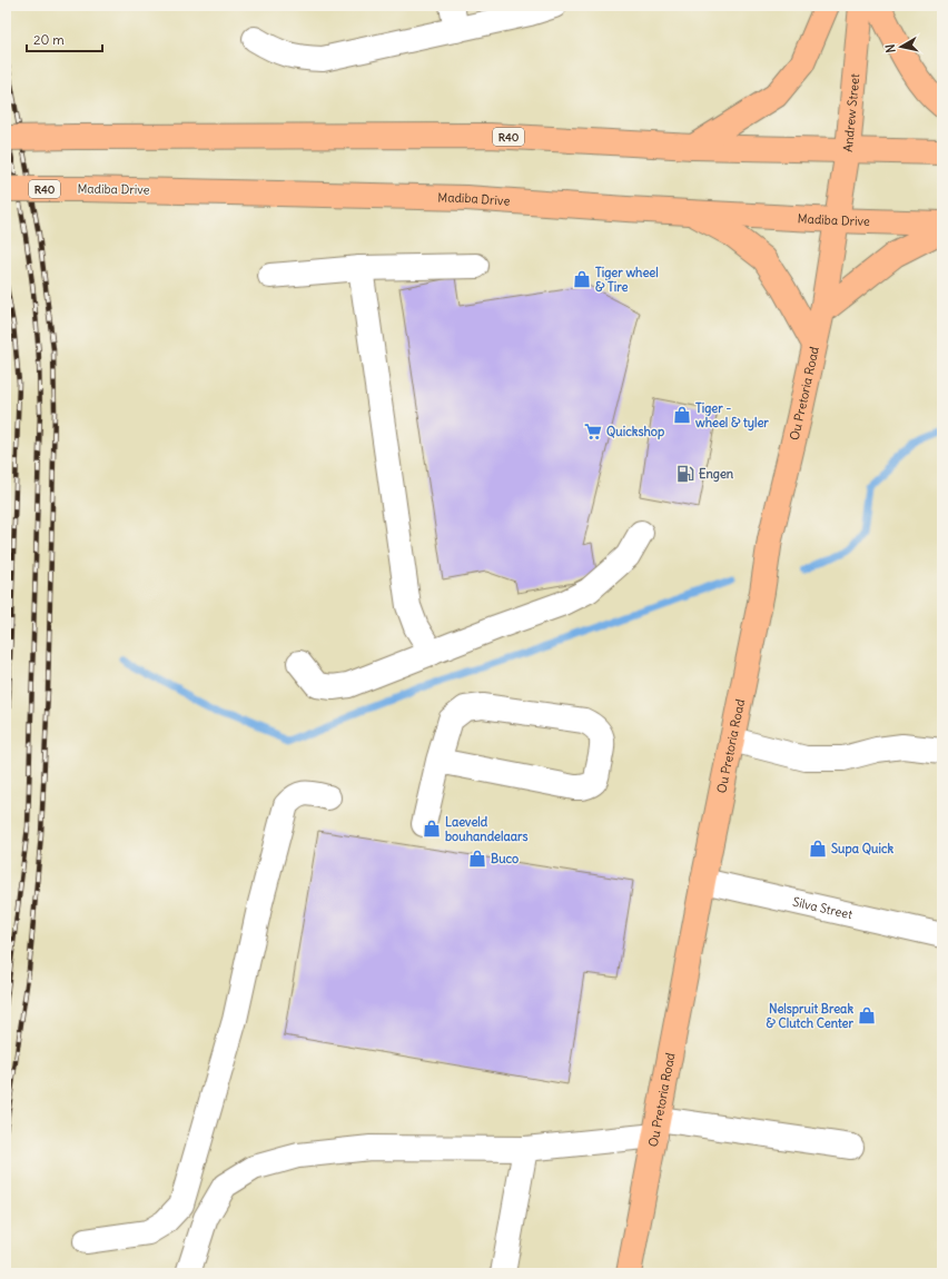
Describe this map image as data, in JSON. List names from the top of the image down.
{
  "streets": {
    "main road": [
      "Andrew Street",
      "R40",
      "Madiba Drive",
      "Ou Pretoria Road"
    ],
    "street": ["Silva Street"]
  },
  "crossings": [
    ["Andrew Street", "R40"],
    ["Andrew Street", "Madiba Drive"],
    ["Andrew Street", "Ou Pretoria Road"],
    ["Madiba Drive", "Ou Pretoria Road"],
    ["Ou Pretoria Road", "Silva Street"]
  ],
  "places": {
    "shop": [
      "Tiger wheel & Tire",
      "Tiger - wheel & tyler",
      "Laeveld bouhandelaars",
      "Supa Quick",
      "Buco",
      "Nelspruit Break & Clutch Center"
    ],
    "supermarket": ["Quickshop"],
    "fuel station": ["Engen"]
  },
  "scale_bar": "20 m",
  "north": "left"
}
